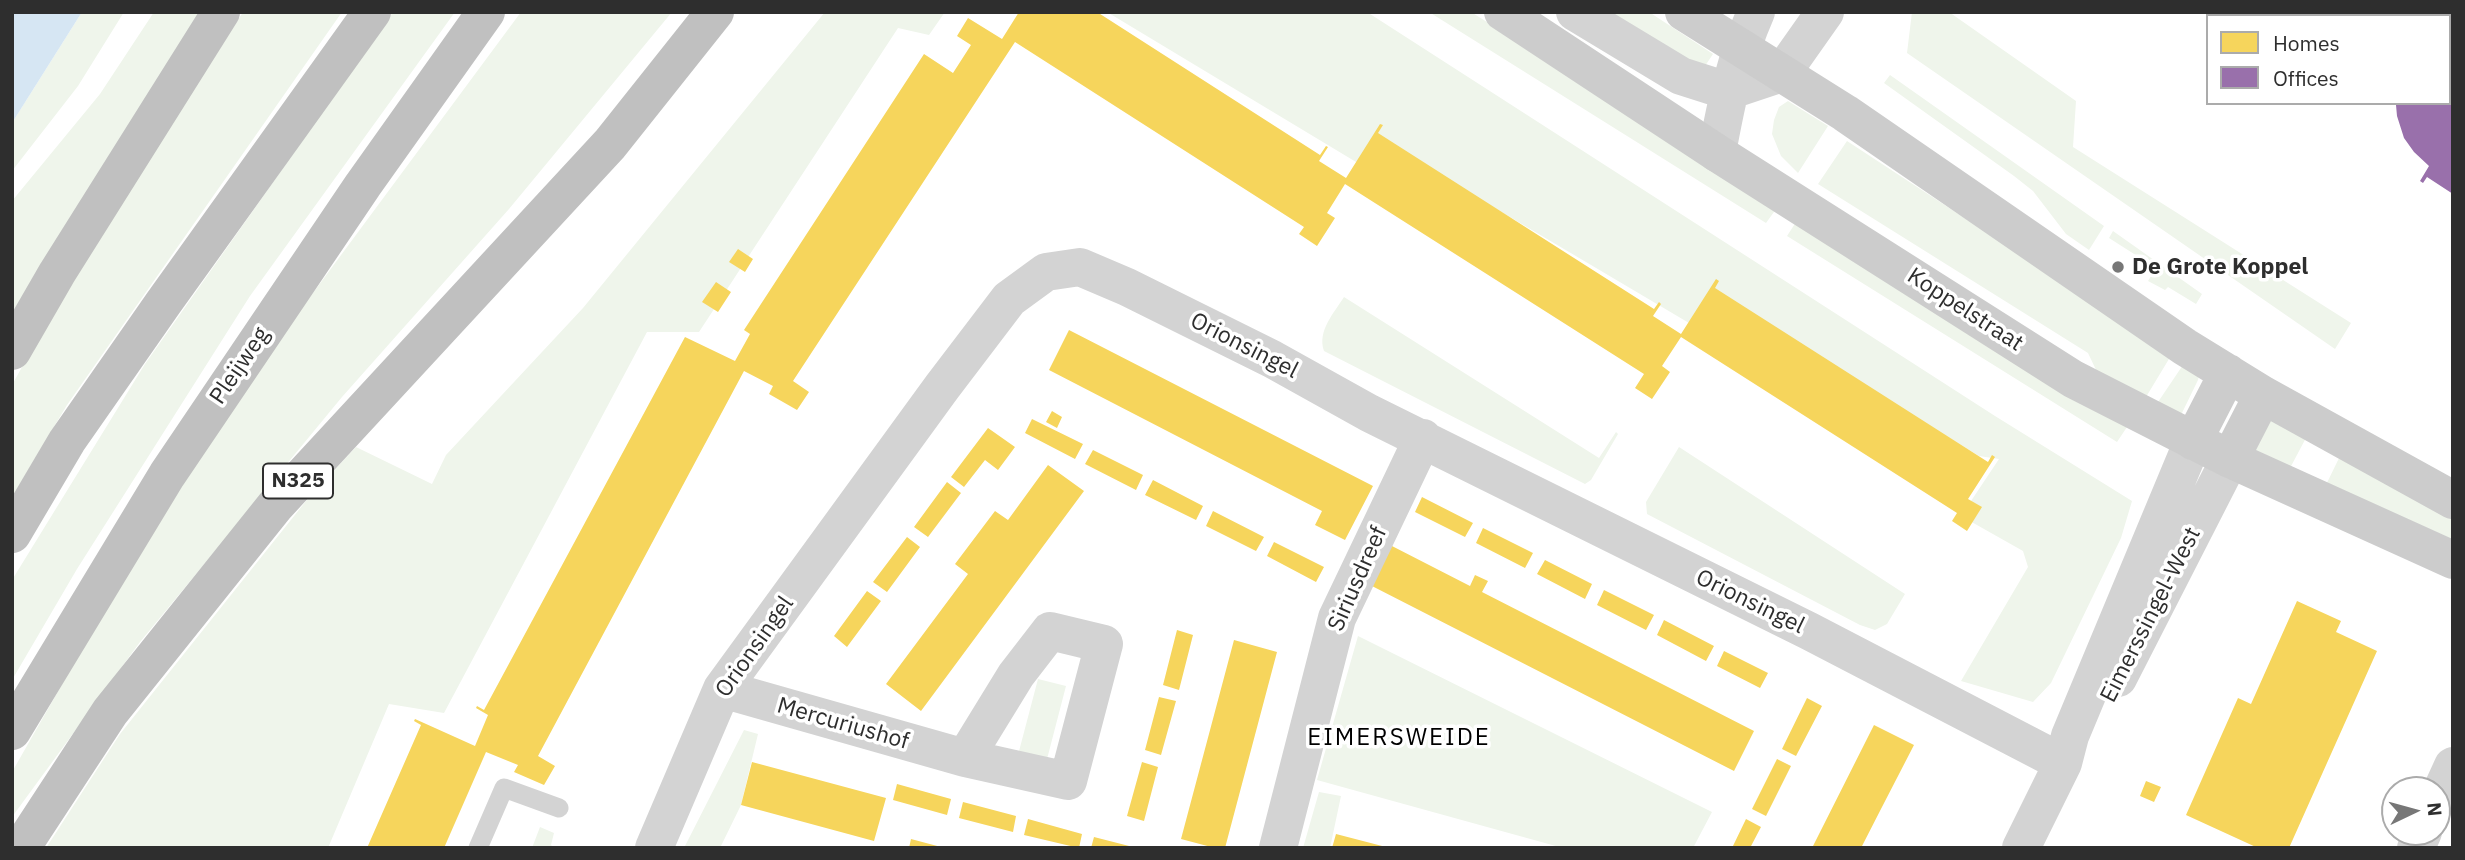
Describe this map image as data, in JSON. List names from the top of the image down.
{
  "streets": {
    "highway": ["Pleijweg", "N325"],
    "street": [
      "Koppelstraat",
      "Orionsingel",
      "Siriusdreef",
      "Eimerssingel-West",
      "Mercuriushof"
    ]
  },
  "crossings": [
    ["Koppelstraat", "Eimerssingel-West"],
    ["Orionsingel", "Siriusdreef"],
    ["Orionsingel", "Eimerssingel-West"],
    ["Orionsingel", "Mercuriushof"]
  ],
  "districts": ["EIMERSWEIDE"],
  "places": ["De Grote Koppel"],
  "legend": ["Homes", "Offices"],
  "north": "right"
}
